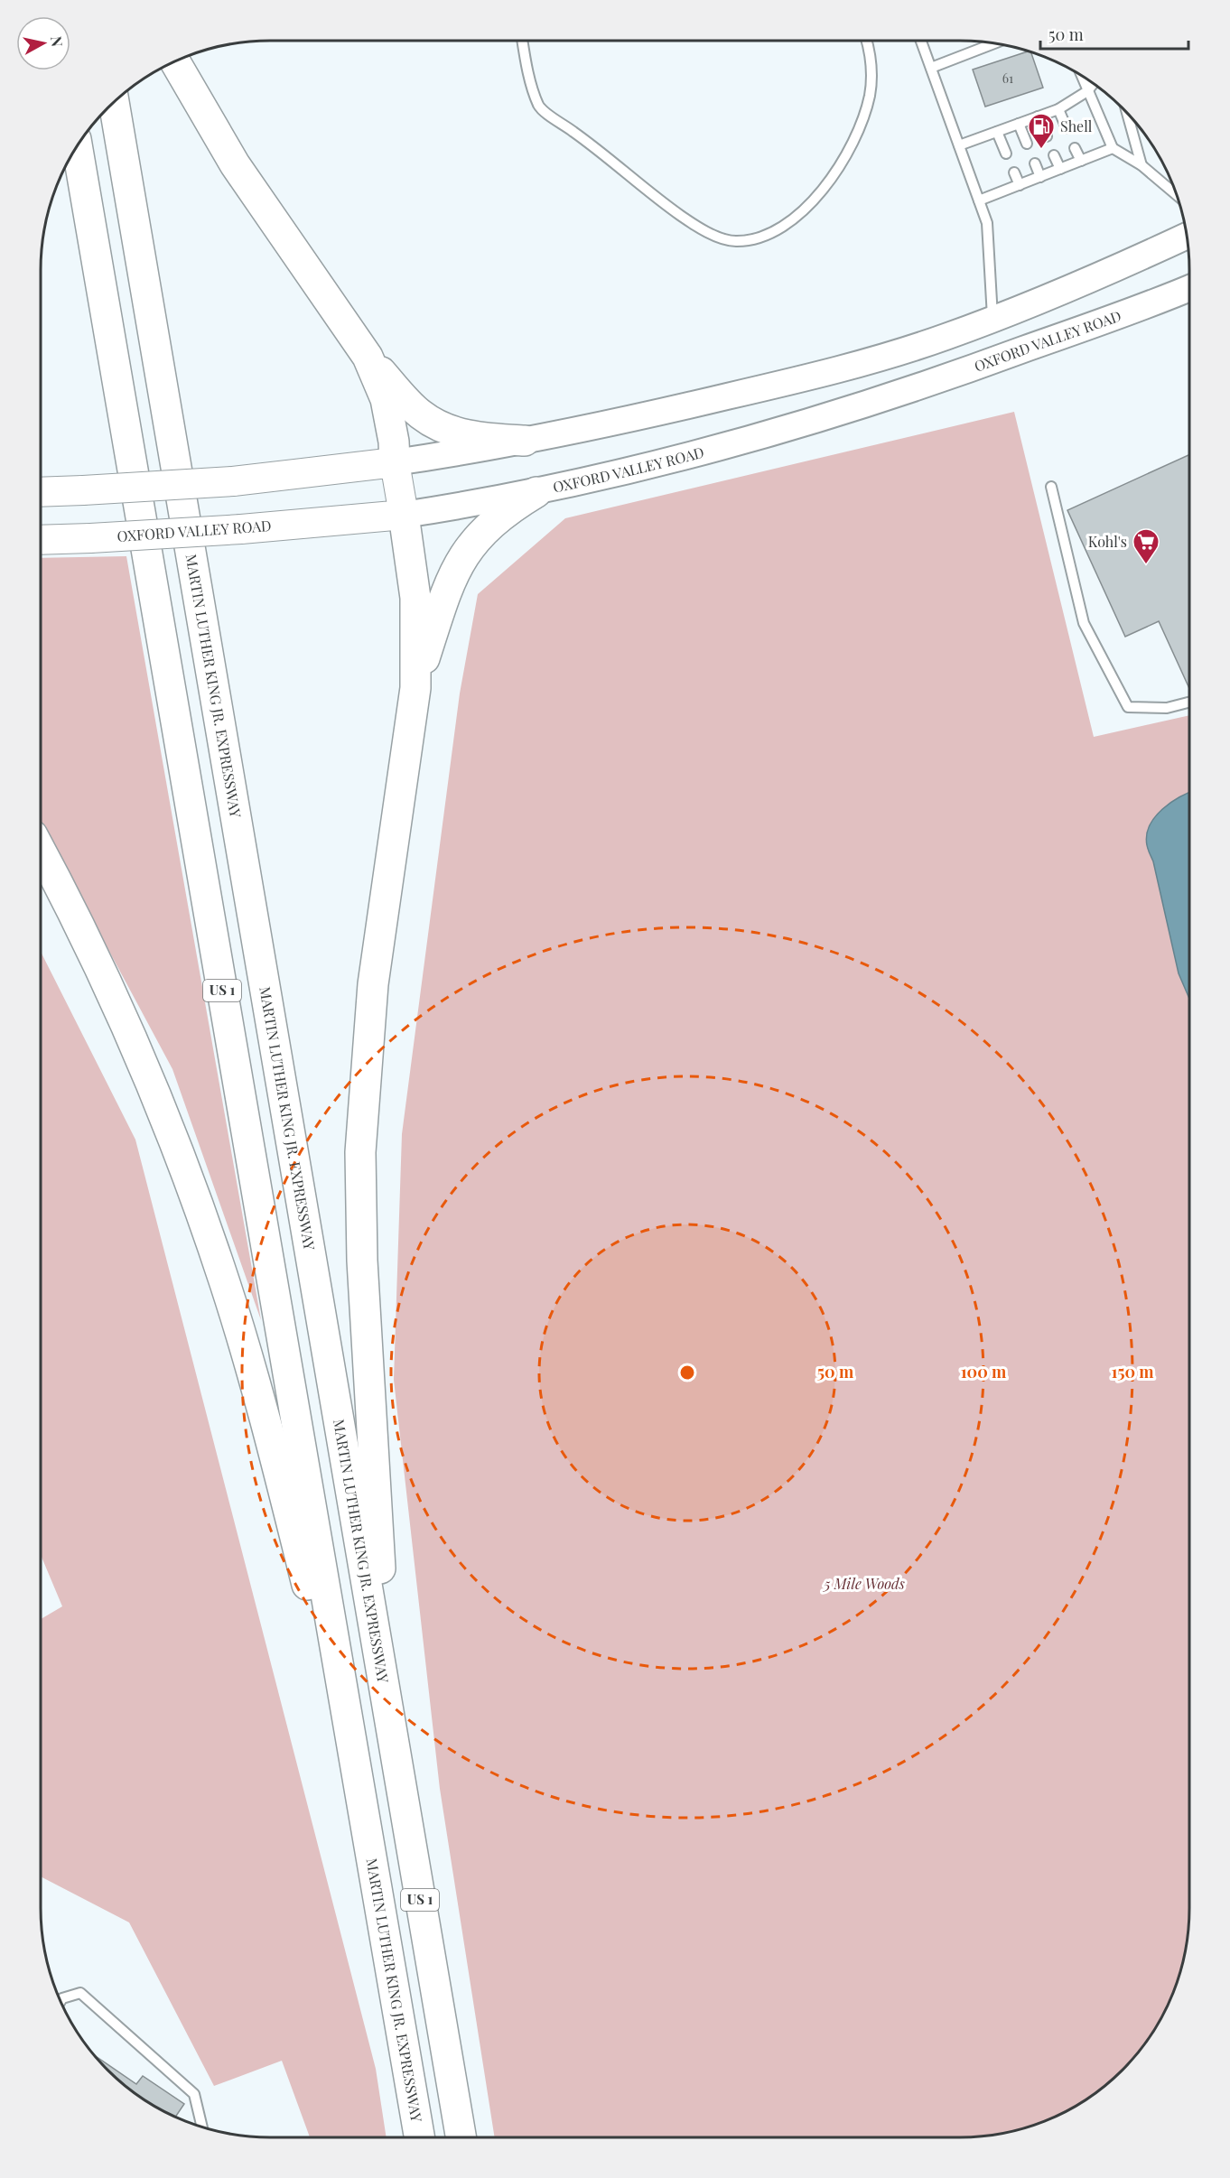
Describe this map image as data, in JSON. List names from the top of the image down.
{
  "streets": {
    "highway": ["MARTIN LUTHER KING JR. EXPRESSWAY", "US 1"],
    "main road": ["OXFORD VALLEY ROAD"]
  },
  "parks": ["5 Mile Woods"],
  "places": {
    "fuel station": ["Shell"],
    "supermarket": ["Kohl's"]
  },
  "house_numbers": ["61"],
  "scale_bar": "50 m",
  "north": "right",
  "rings": ["50 m", "100 m", "150 m"]
}
